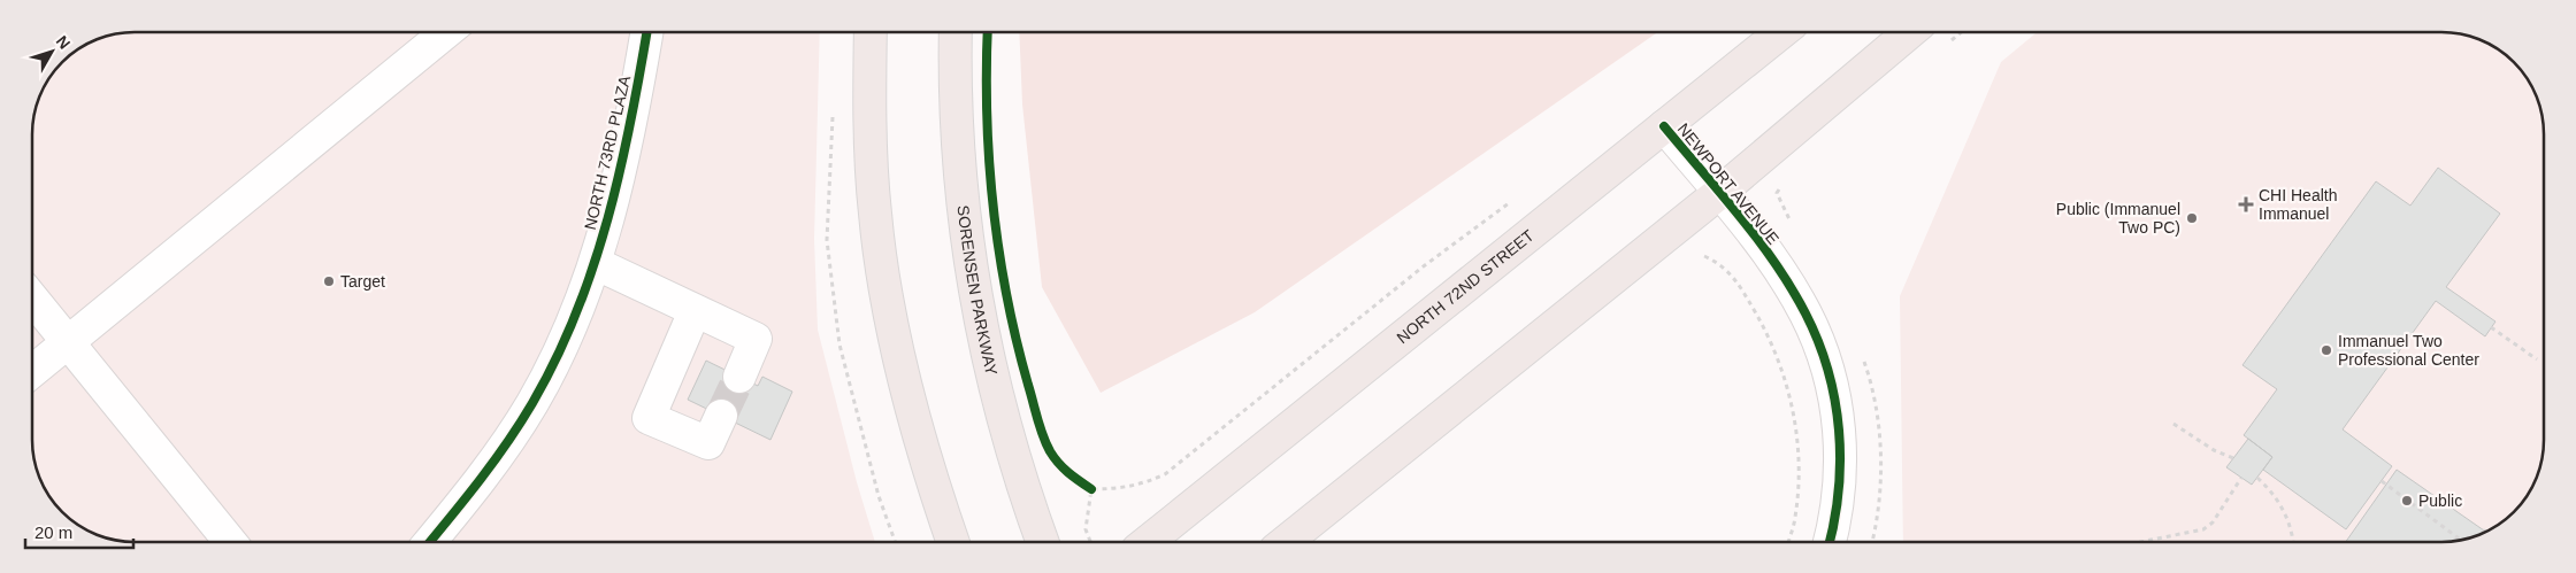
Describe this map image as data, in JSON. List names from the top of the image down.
{
  "streets": {
    "main road": ["NORTH 72ND STREET", "SORENSEN PARKWAY"],
    "street": ["NORTH 73RD PLAZA", "NEWPORT AVENUE"]
  },
  "crossings": [
    ["NEWPORT AVENUE", "NORTH 72ND STREET"]
  ],
  "places": {
    "health": ["CHI Health Immanuel"],
    "other": [
      "Public (Immanuel Two PC)",
      "Target",
      "Immanuel Two Professional Center",
      "Public"
    ]
  },
  "scale_bar": "20 m",
  "north": "top right"
}
